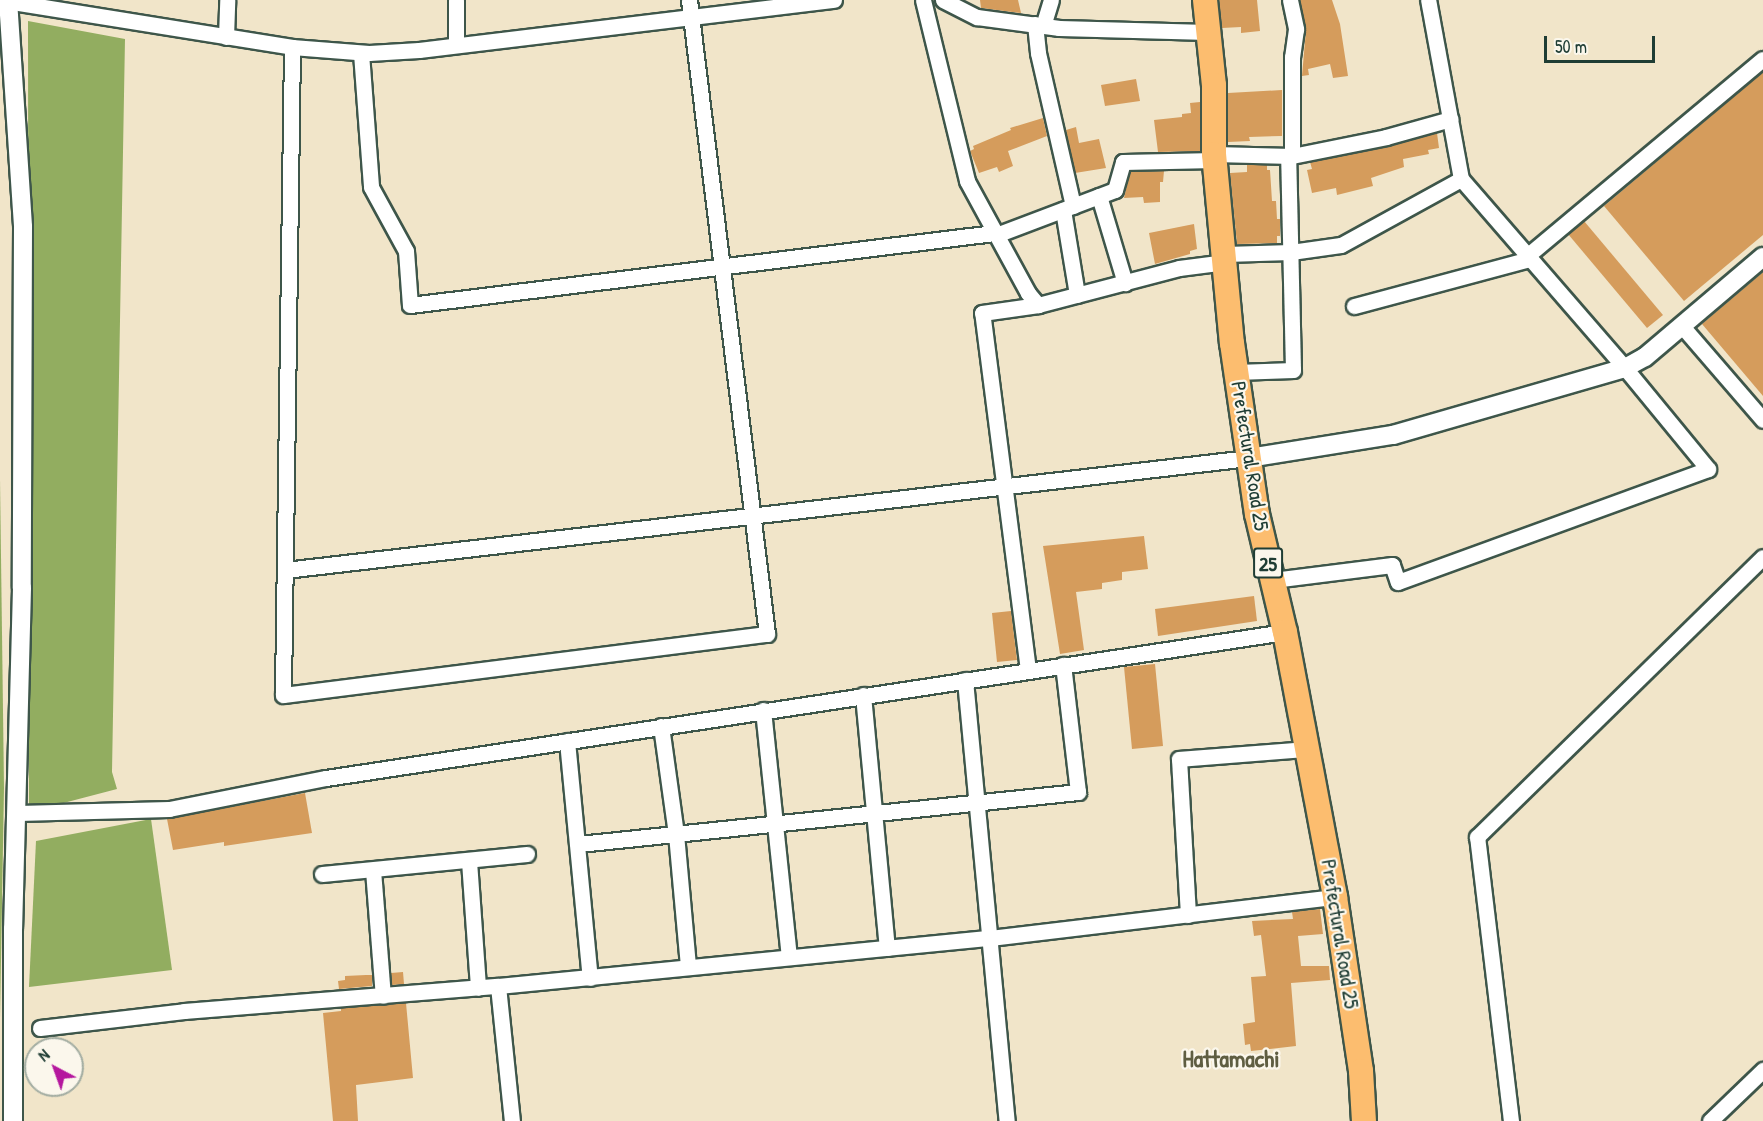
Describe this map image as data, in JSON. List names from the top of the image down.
{
  "streets": {
    "main road": ["Prefectural Road 25", "25"]
  },
  "districts": ["Hattamachi"],
  "scale_bar": "50 m",
  "north": "top left"
}
